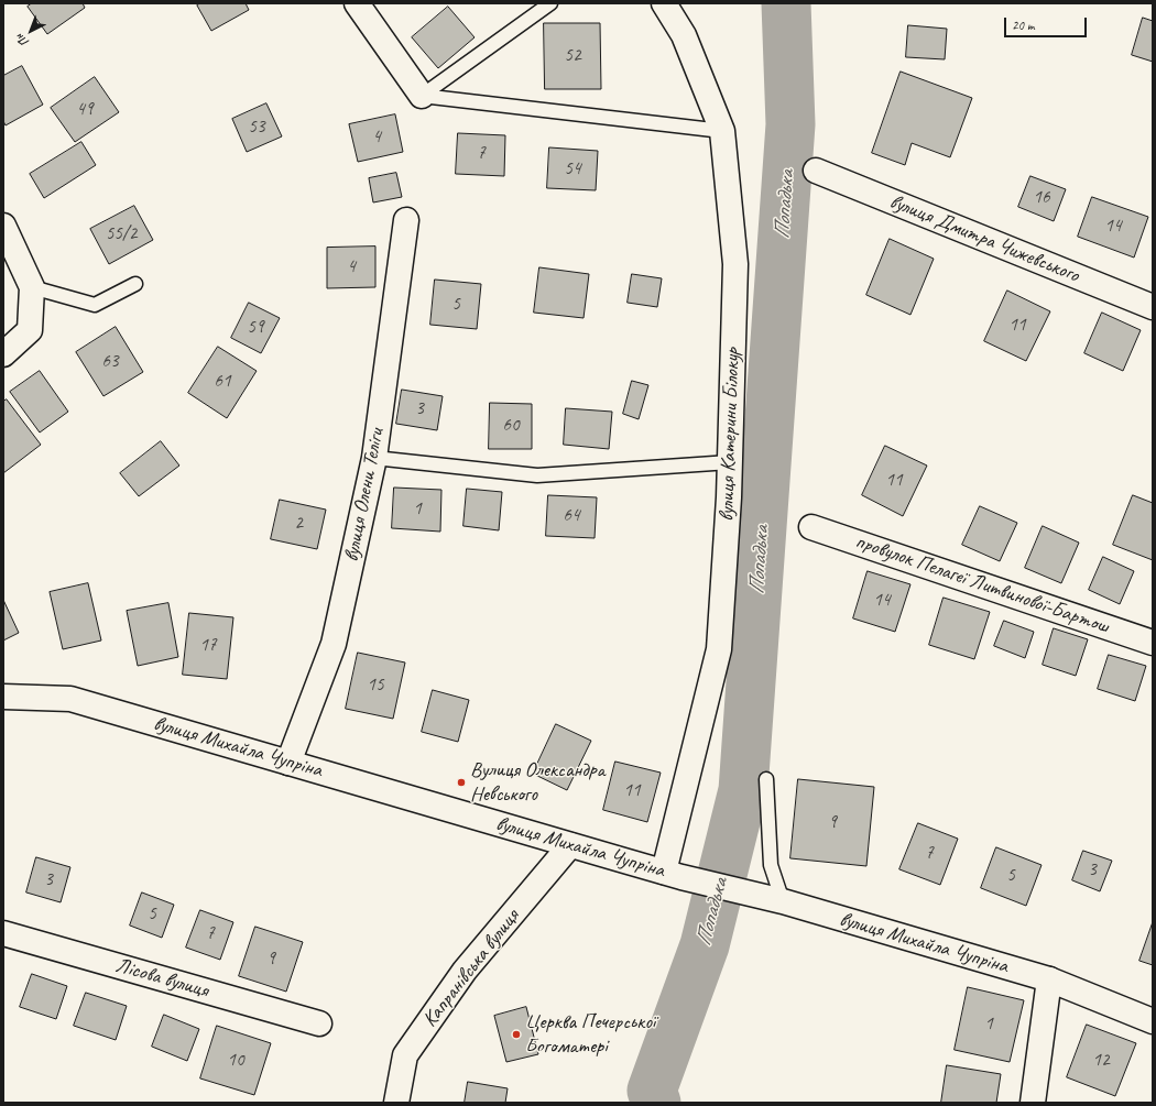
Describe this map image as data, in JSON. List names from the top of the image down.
{
  "streets": {
    "street": [
      "вулиця Дмитра Чижевського",
      "вулиця Катерини Білокур",
      "вулиця Олени Теліги",
      "провулок Пелагеї Литвинової-Бартош",
      "вулиця Михайла Чупріна",
      "Капранівська вулиця",
      "Лісова вулиця"
    ]
  },
  "crossings": [
    ["вулиця Катерини Білокур", "вулиця Михайла Чупріна"],
    ["вулиця Олени Теліги", "вулиця Михайла Чупріна"],
    ["вулиця Михайла Чупріна", "Капранівська вулиця"]
  ],
  "water": ["Попадька"],
  "places": ["Вулиця Олександра Невського", "Церква Печерської Богоматері"],
  "house_numbers": [
    "52",
    "49",
    "53",
    "4",
    "7",
    "54",
    "16",
    "14",
    "55/2",
    "4",
    "5",
    "11",
    "59",
    "63",
    "61",
    "3",
    "60",
    "11",
    "1",
    "64",
    "2",
    "14",
    "17",
    "15",
    "11",
    "9",
    "7",
    "3",
    "5",
    "3",
    "5",
    "7",
    "9",
    "1",
    "10",
    "12"
  ],
  "scale_bar": "20 m",
  "north": "bottom left"
}
